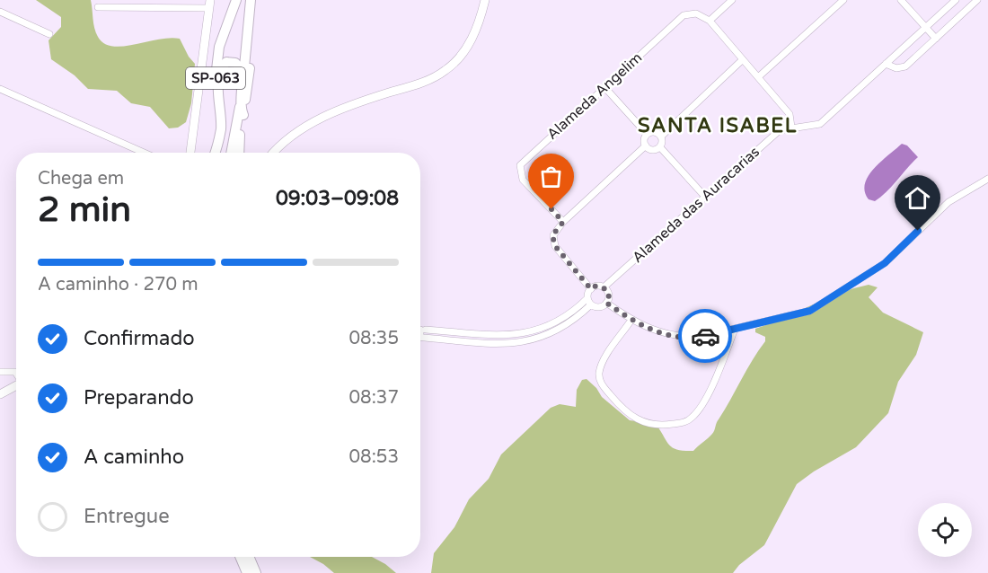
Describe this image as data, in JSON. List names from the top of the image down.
{
  "streets": {
    "main road": ["SP-063"],
    "street": ["Alameda Angelim", "Alameda das Auracarias"]
  },
  "districts": ["SANTA ISABEL"],
  "page": {
    "heading": ["2 min", "Chega em", "09:03–09:08"],
    "bar": "A caminho · 270 m",
    "list": [
      ["Confirmado", "08:35"],
      ["Preparando", "08:37"],
      ["A caminho", "08:53"],
      "Entregue"
    ]
  }
}
